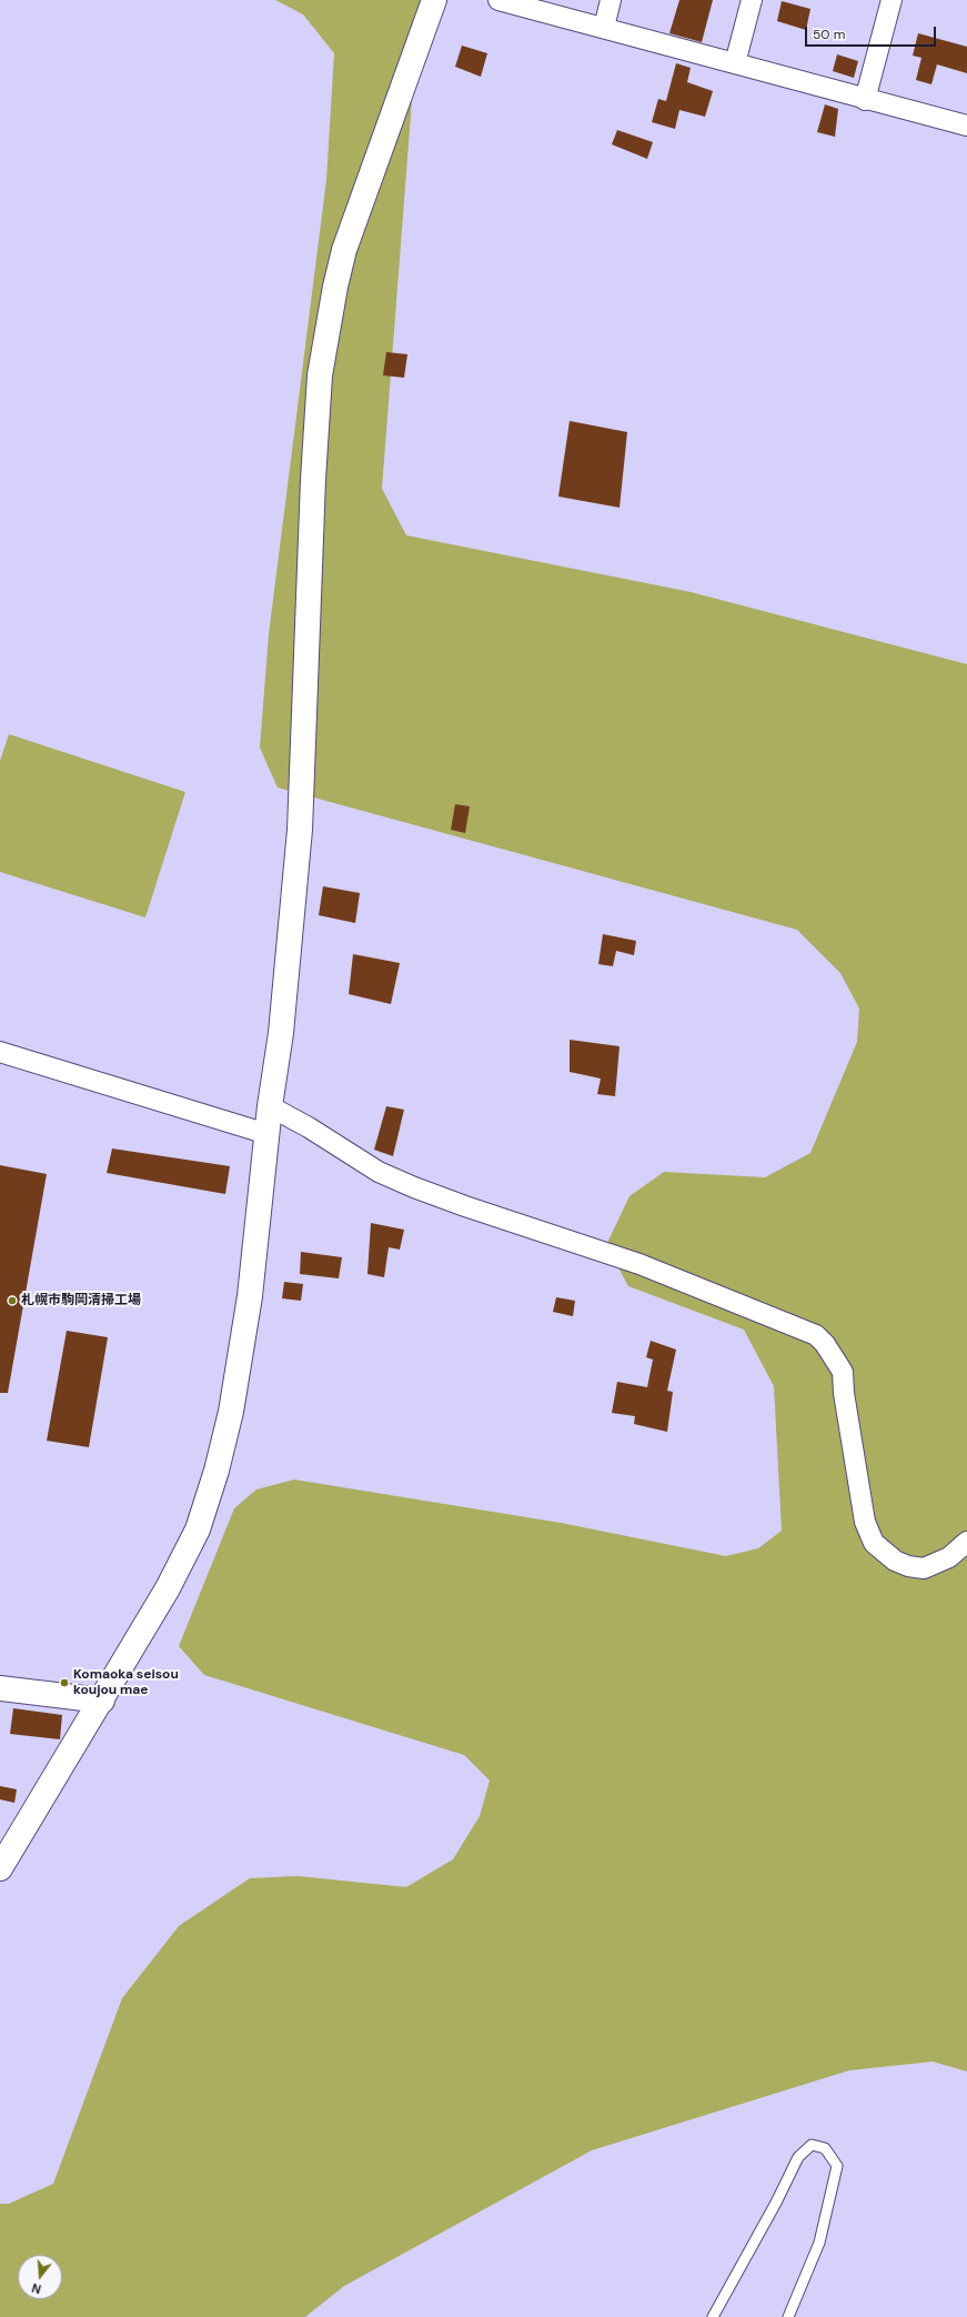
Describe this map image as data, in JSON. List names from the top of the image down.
{
  "places": ["札幌市駒岡清掃工場", "Komaoka seisou koujou mae"],
  "scale_bar": "50 m",
  "north": "bottom"
}
